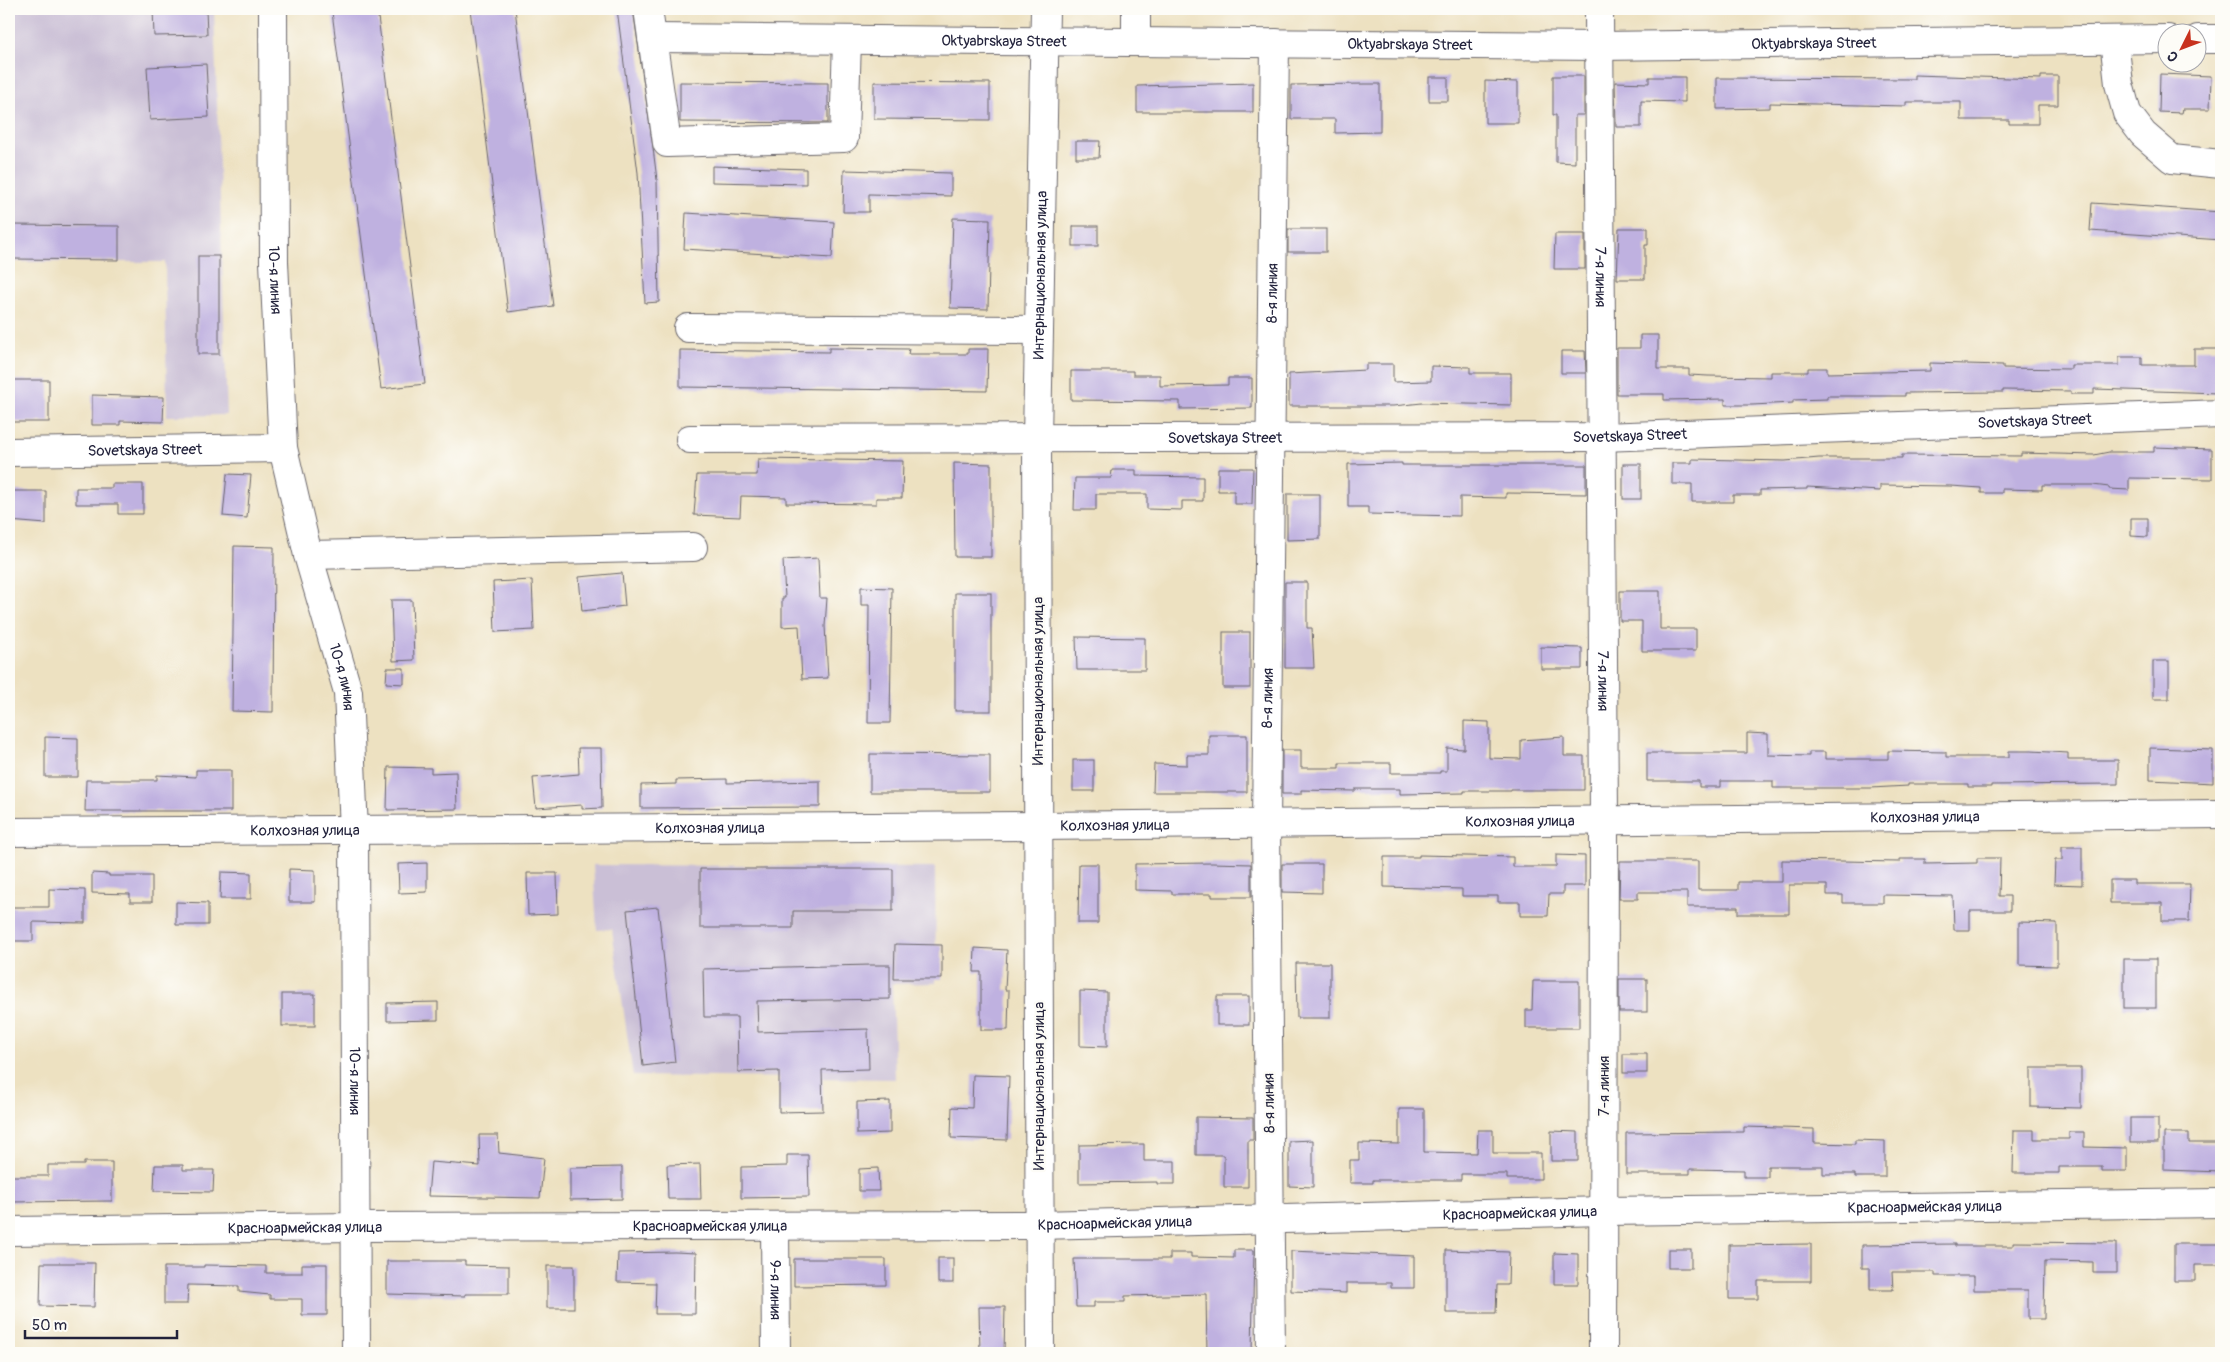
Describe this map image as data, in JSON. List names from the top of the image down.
{
  "streets": {
    "street": [
      "Oktyabrskaya Street",
      "Интернациональная улица",
      "7-я линия",
      "10-я линия",
      "8-я линия",
      "Sovetskaya Street",
      "Колхозная улица",
      "Красноармейская улица",
      "9-я линия"
    ]
  },
  "crossings": [
    ["Oktyabrskaya Street", "Интернациональная улица"],
    ["Oktyabrskaya Street", "7-я линия"],
    ["Oktyabrskaya Street", "8-я линия"],
    ["Интернациональная улица", "Sovetskaya Street"],
    ["Интернациональная улица", "Колхозная улица"],
    ["Интернациональная улица", "Красноармейская улица"],
    ["7-я линия", "Sovetskaya Street"],
    ["7-я линия", "Колхозная улица"],
    ["7-я линия", "Красноармейская улица"],
    ["10-я линия", "Sovetskaya Street"],
    ["10-я линия", "Колхозная улица"],
    ["10-я линия", "Красноармейская улица"],
    ["8-я линия", "Sovetskaya Street"],
    ["8-я линия", "Колхозная улица"],
    ["8-я линия", "Красноармейская улица"],
    ["Красноармейская улица", "9-я линия"]
  ],
  "scale_bar": "50 m",
  "north": "bottom left"
}
